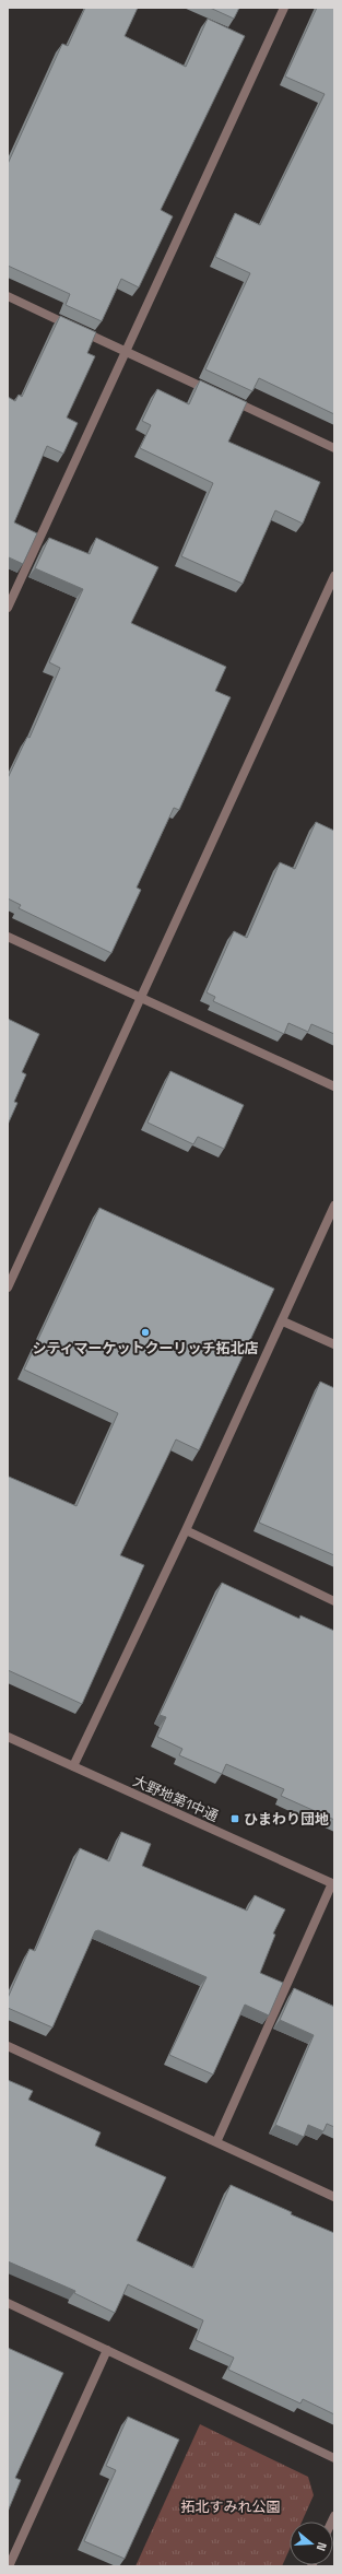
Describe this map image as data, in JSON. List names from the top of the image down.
{
  "streets": {
    "street": ["大野地第1中通"]
  },
  "parks": ["拓北すみれ公園"],
  "places": {
    "other": ["シティマーケットクーリッチ拓北店"],
    "transit": ["ひまわり団地"]
  },
  "north": "right"
}
